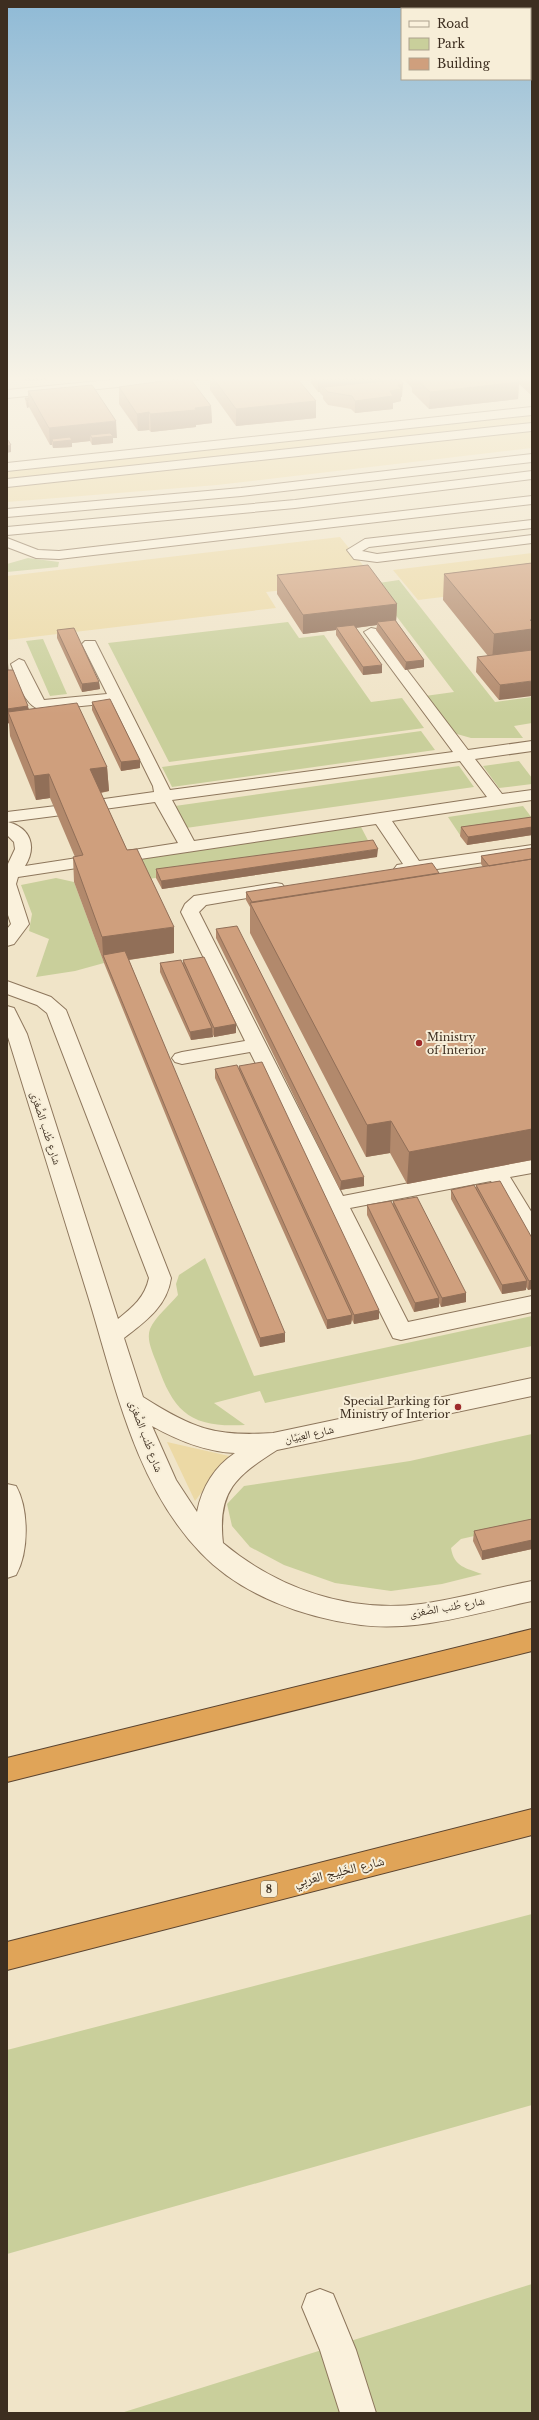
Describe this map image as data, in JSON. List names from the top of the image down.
{
  "streets": {
    "highway": ["شارع الخَلِيج العَربِي", "8"],
    "street": ["شارع طُنب الصُّغرَى", "شارع العِبَيَّان"]
  },
  "crossings": [
    ["شارع طُنب الصُّغرَى", "شارع العِبَيَّان"]
  ],
  "places": ["Ministry of Interior", "Special Parking for Ministry of Interior"],
  "legend": ["Road", "Park", "Building"]
}
